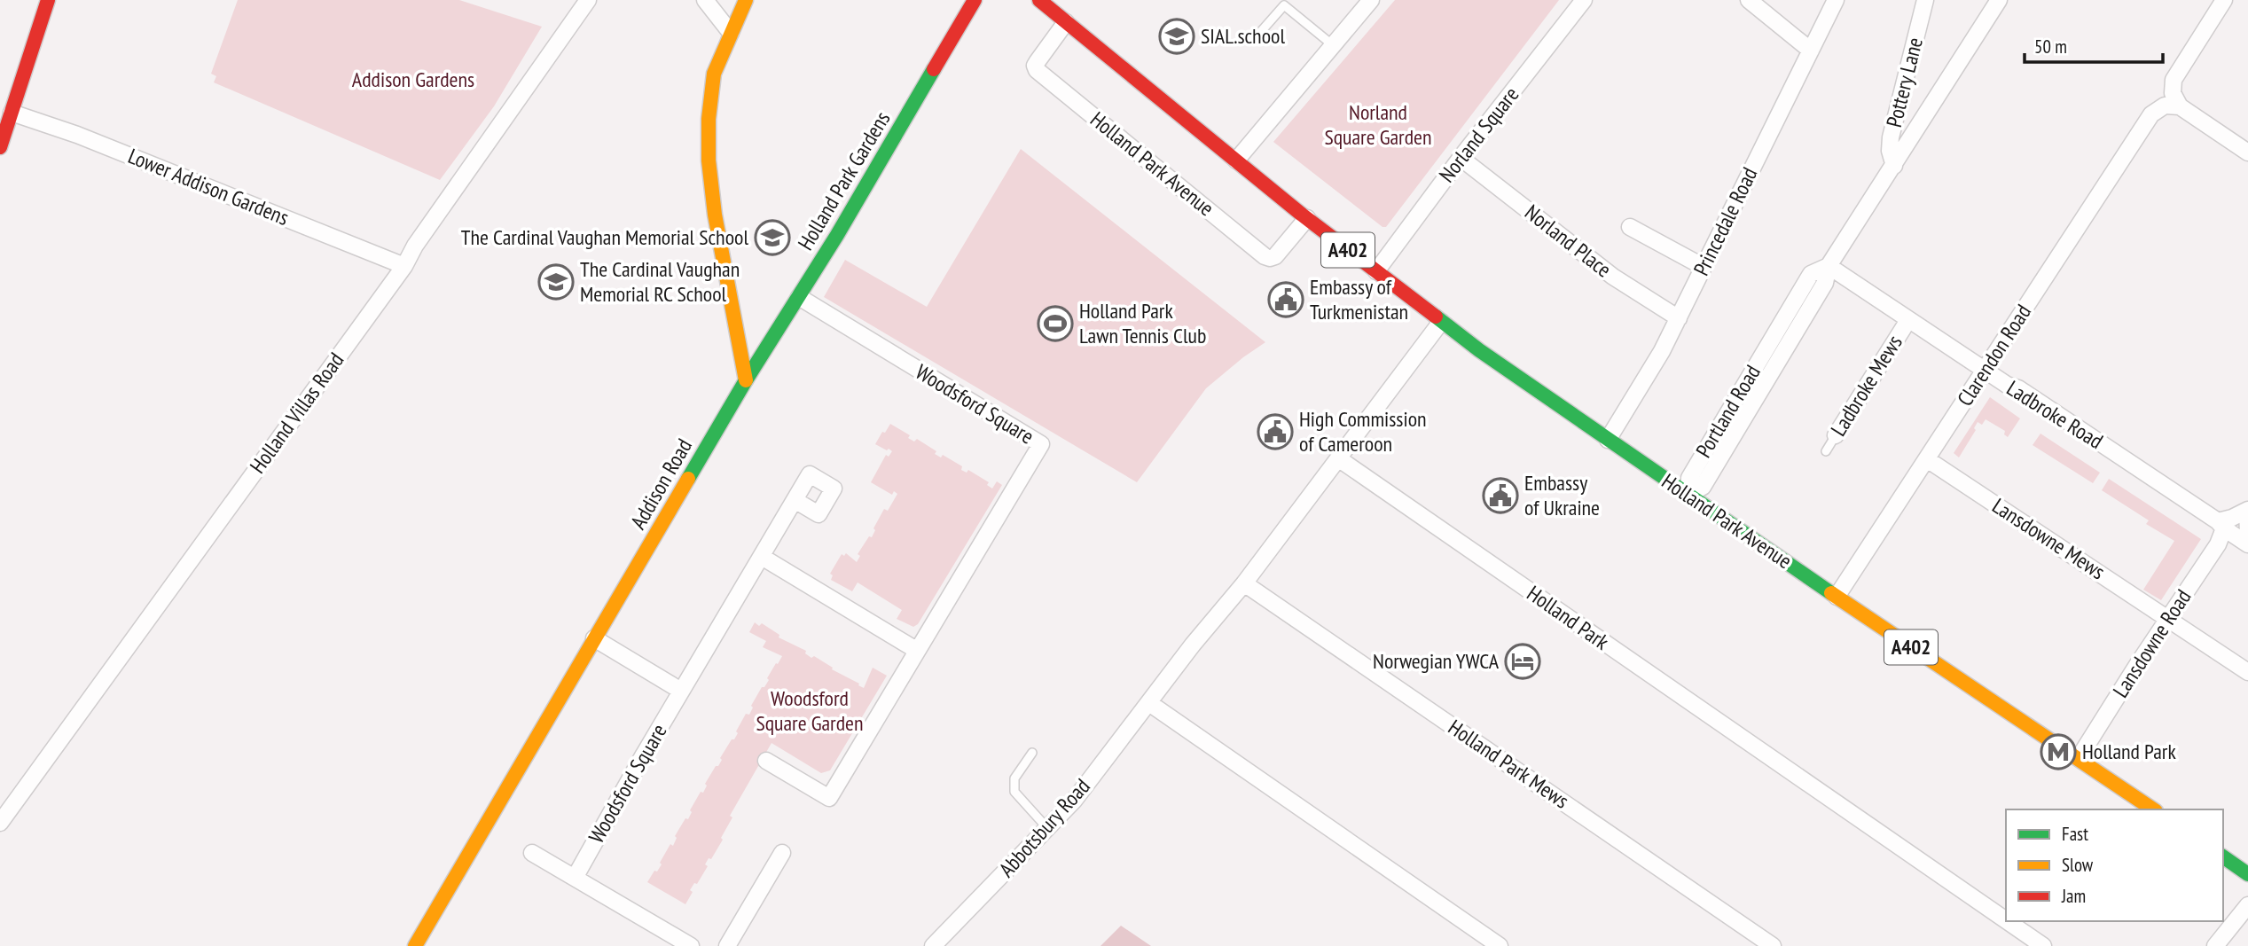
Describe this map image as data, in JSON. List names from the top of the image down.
{
  "streets": {
    "main road": [
      "Holland Park Avenue",
      "Holland Park Gardens",
      "A402",
      "Addison Road"
    ],
    "street": [
      "Pottery Lane",
      "Norland Square",
      "Lower Addison Gardens",
      "Princedale Road",
      "Norland Place",
      "Clarendon Road",
      "Ladbroke Mews",
      "Woodsford Square",
      "Portland Road",
      "Holland Villas Road",
      "Ladbroke Road",
      "Lansdowne Mews",
      "Holland Park",
      "Lansdowne Road",
      "Holland Park Mews",
      "Abbotsbury Road"
    ]
  },
  "crossings": [
    ["Pottery Lane", "Portland Road"],
    ["Norland Square", "Holland Park Avenue"],
    ["Norland Square", "Norland Place"],
    ["Holland Park Avenue", "Princedale Road"],
    ["Holland Park Avenue", "Clarendon Road"],
    ["Holland Park Avenue", "Portland Road"],
    ["Holland Park Avenue", "Lansdowne Road"],
    ["Holland Park Gardens", "Woodsford Square"],
    ["Holland Park Gardens", "Addison Road"],
    ["Lower Addison Gardens", "Holland Villas Road"],
    ["Princedale Road", "Norland Place"],
    ["Clarendon Road", "Ladbroke Road"],
    ["Clarendon Road", "Lansdowne Mews"],
    ["Ladbroke Mews", "Ladbroke Road"],
    ["Portland Road", "Ladbroke Road"],
    ["Ladbroke Road", "Lansdowne Road"],
    ["Lansdowne Mews", "Lansdowne Road"]
  ],
  "parks": ["Addison Gardens", "Norland Square Garden", "Woodsford Square Garden"],
  "places": {
    "school or university": ["SIAL.school", "The Cardinal Vaughan Memorial School", "The Cardinal Vaughan Memorial RC School"],
    "public building": ["Embassy of Turkmenistan", "High Commission of Cameroon", "Embassy of Ukraine"],
    "sports": ["Holland Park Lawn Tennis Club"],
    "hotel": ["Norwegian YWCA"],
    "metro station": ["Holland Park"]
  },
  "legend": ["Fast", "Slow", "Jam"],
  "scale_bar": "50 m"
}
